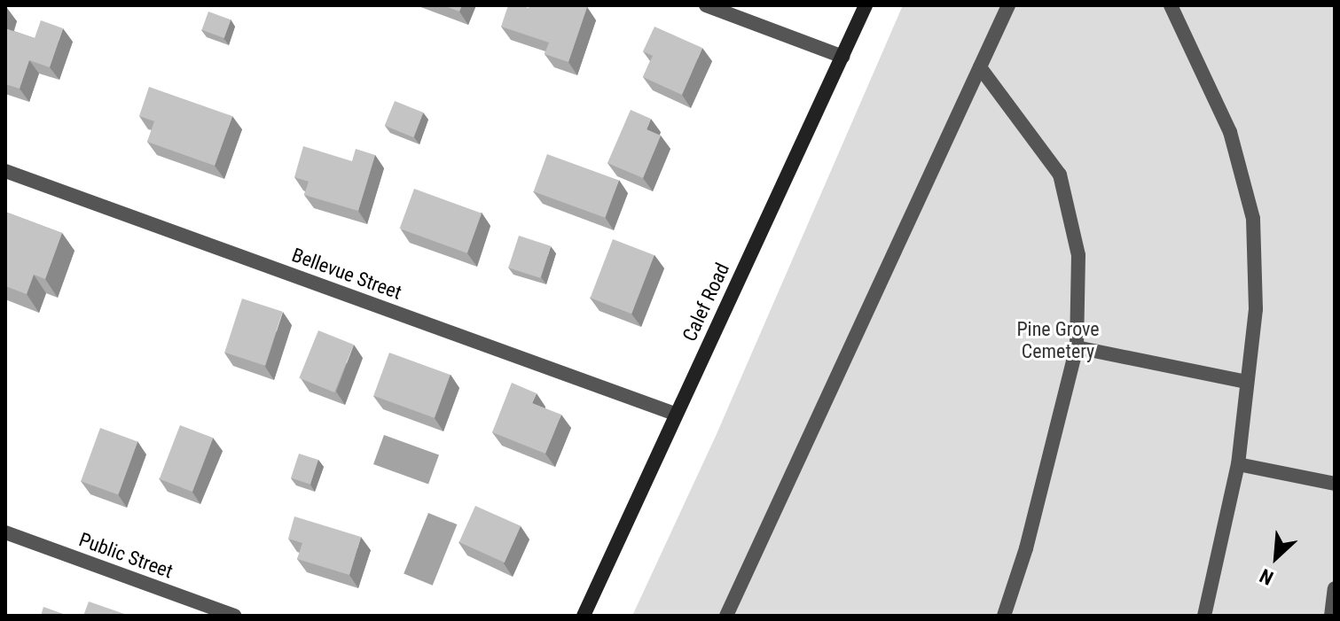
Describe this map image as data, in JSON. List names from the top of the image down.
{
  "streets": {
    "main road": ["Calef Road"],
    "street": ["Bellevue Street", "Public Street"]
  },
  "crossings": [
    ["Bellevue Street", "Calef Road"]
  ],
  "parks": ["Pine Grove Cemetery"],
  "north": "bottom left"
}
